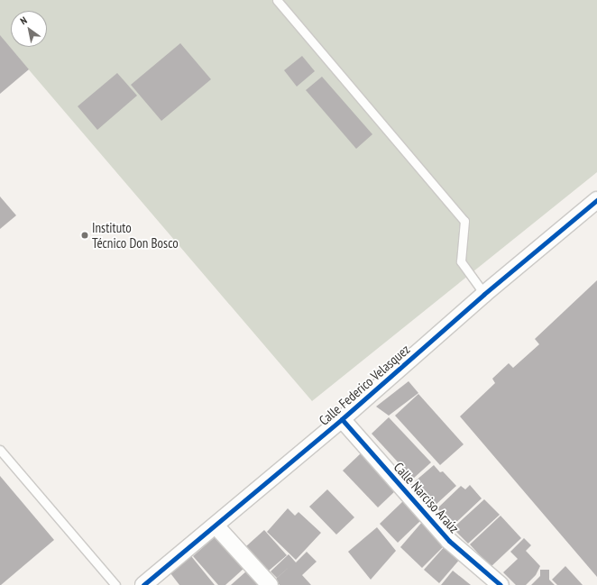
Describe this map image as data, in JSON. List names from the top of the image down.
{
  "streets": {
    "street": ["Calle Federico Velasquez", "Calle Narciso Araúz"]
  },
  "crossings": [
    ["Calle Federico Velasquez", "Calle Narciso Araúz"]
  ],
  "places": ["Instituto Técnico Don Bosco"],
  "north": "top left"
}
